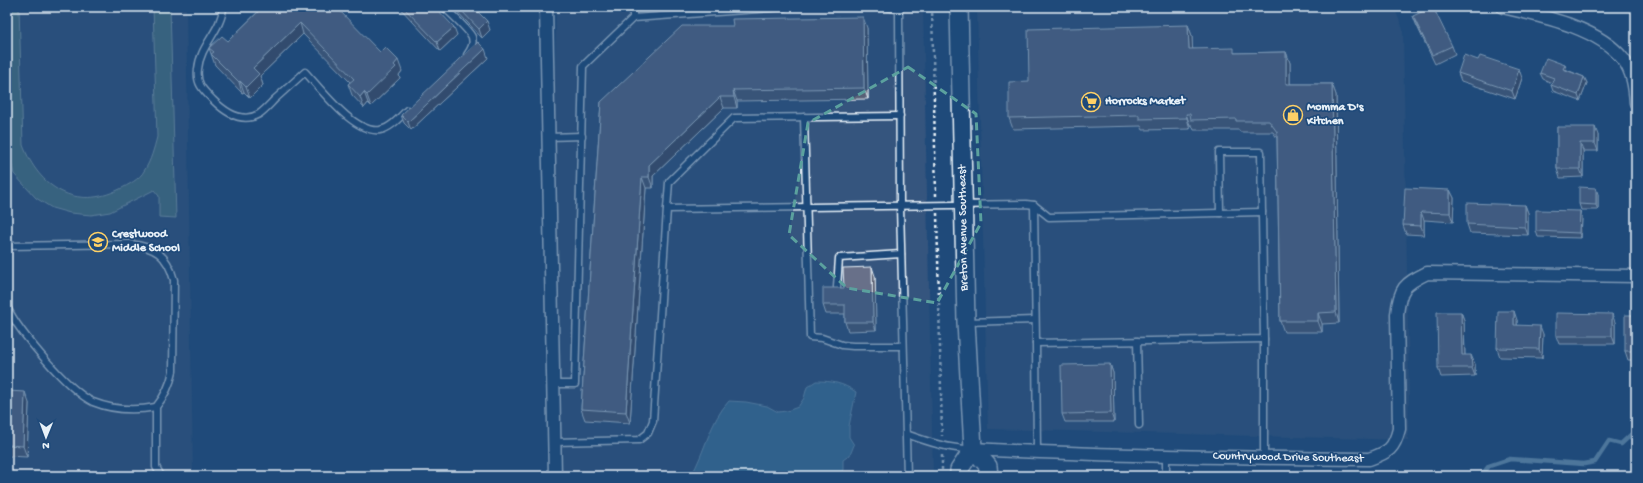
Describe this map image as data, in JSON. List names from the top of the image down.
{
  "streets": {
    "main road": ["Breton Avenue Southeast"],
    "street": ["Countrywood Drive Southeast"]
  },
  "crossings": [
    ["Breton Avenue Southeast", "Countrywood Drive Southeast"]
  ],
  "places": {
    "supermarket": ["Horrocks Market"],
    "shop": ["Momma D's Kitchen"],
    "school or university": ["Crestwood Middle School"]
  },
  "north": "bottom"
}
